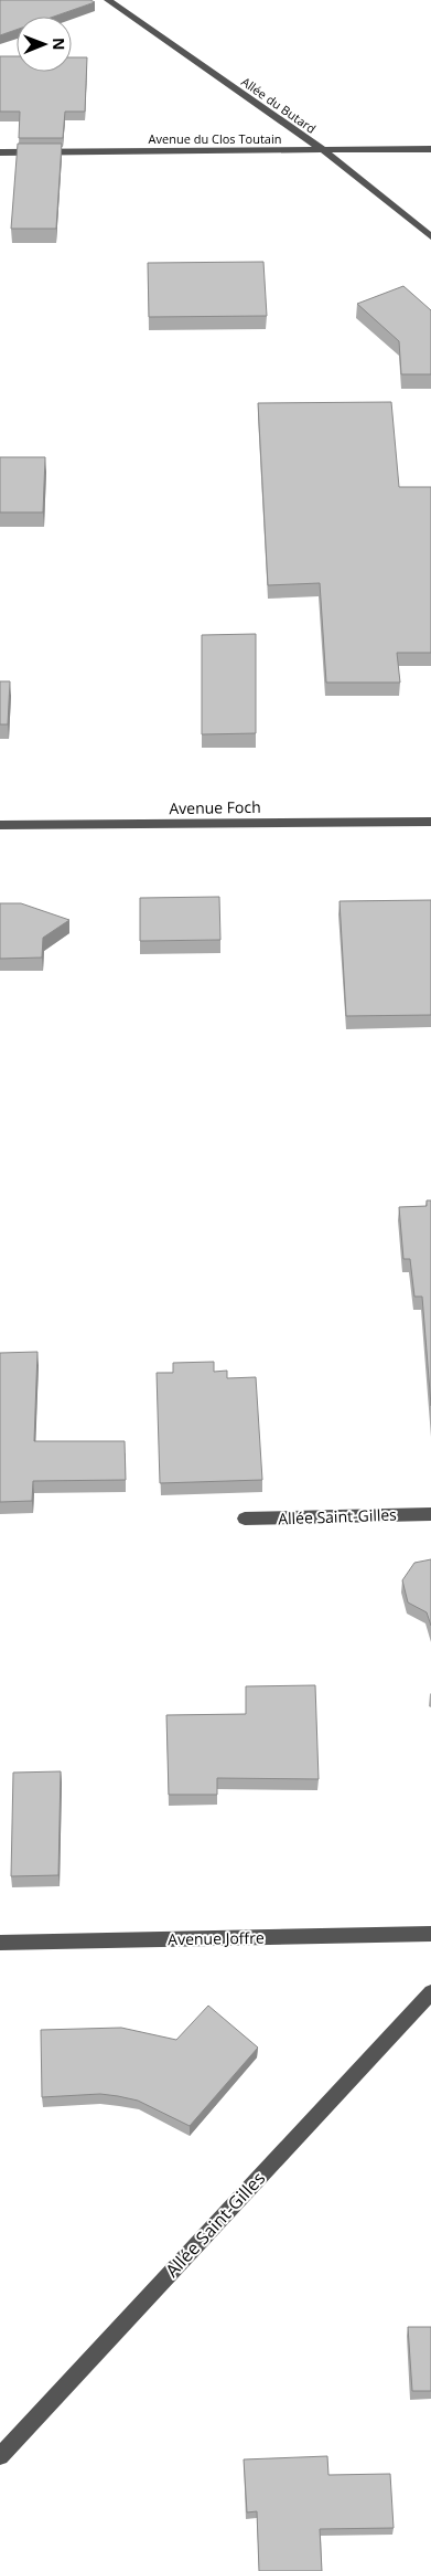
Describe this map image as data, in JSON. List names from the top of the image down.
{
  "streets": {
    "street": [
      "Allée du Butard",
      "Avenue du Clos Toutain",
      "Avenue Foch",
      "Allée Saint-Gilles",
      "Avenue Joffre"
    ]
  },
  "crossings": [
    ["Allée du Butard", "Avenue du Clos Toutain"]
  ],
  "north": "right"
}
